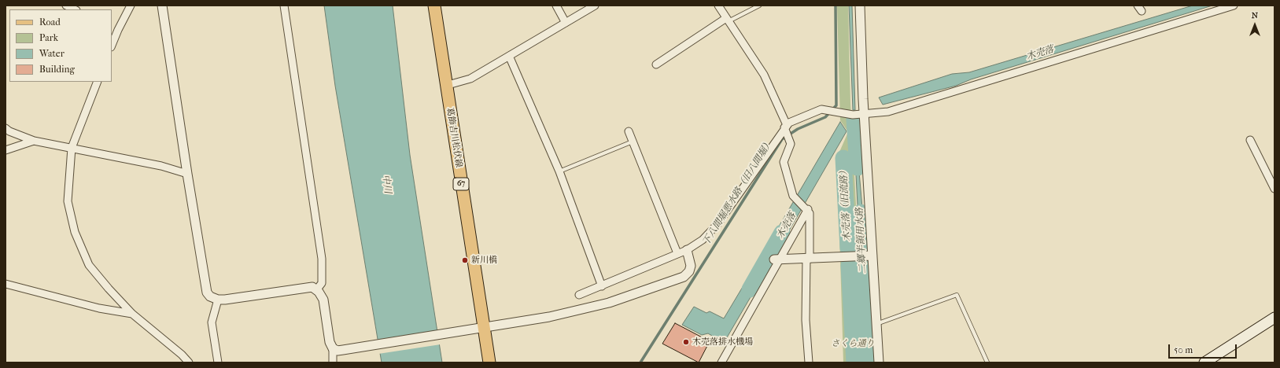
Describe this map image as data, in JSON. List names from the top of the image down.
{
  "streets": {
    "main road": ["葛飾吉川松伏線", "67"]
  },
  "water": [
    "木売落",
    "中川",
    "下八間堀悪水路（旧八間堀）",
    "木売落（旧流路）",
    "二郷半領用水路"
  ],
  "parks": ["さくら通り"],
  "places": ["新川橋", "木売落排水機場"],
  "legend": [
    "Road",
    "Park",
    "Water",
    "Building"
  ],
  "scale_bar": "50 m",
  "north": "top"
}
